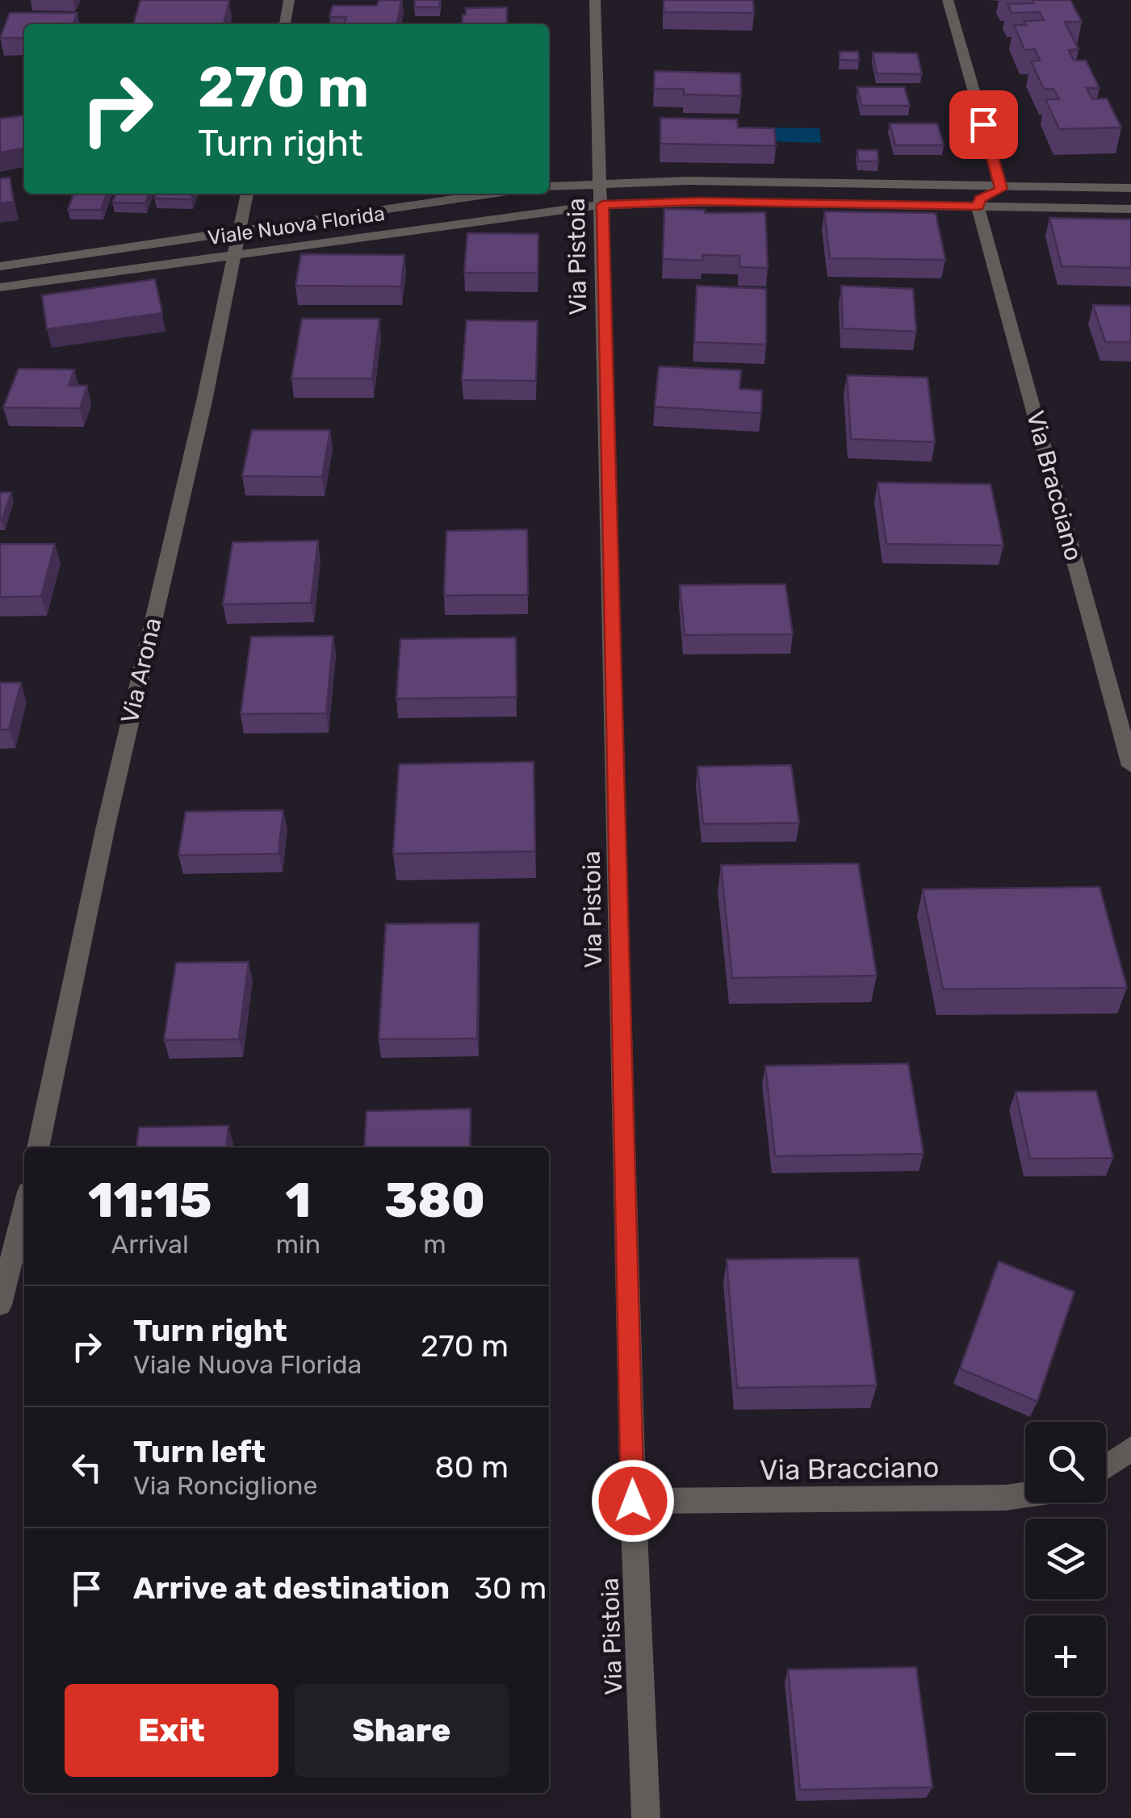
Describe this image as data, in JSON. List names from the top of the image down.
{
  "streets": {
    "street": [
      "Viale Nuova Florida",
      "Via Pistoia",
      "Via Bracciano",
      "Via Arona"
    ]
  },
  "crossings": [
    ["Viale Nuova Florida", "Via Pistoia"],
    ["Viale Nuova Florida", "Via Bracciano"],
    ["Viale Nuova Florida", "Via Arona"],
    ["Via Pistoia", "Via Bracciano"]
  ],
  "page": {
    "turn": ["270 m", "Turn right"],
    "eta": [
      "11:15",
      "Arrival",
      "1",
      "min",
      "380",
      "m"
    ],
    "list": [
      {
        "name": "Turn right",
        "note": "Viale Nuova Florida",
        "value": "270 m"
      },
      {
        "name": "Turn left",
        "note": "Via Ronciglione",
        "value": "80 m"
      },
      {
        "name": "Arrive at destination",
        "value": "30 m"
      }
    ],
    "map_buttons": ["+", "−"],
    "buttons": ["Exit", "Share"]
  }
}
